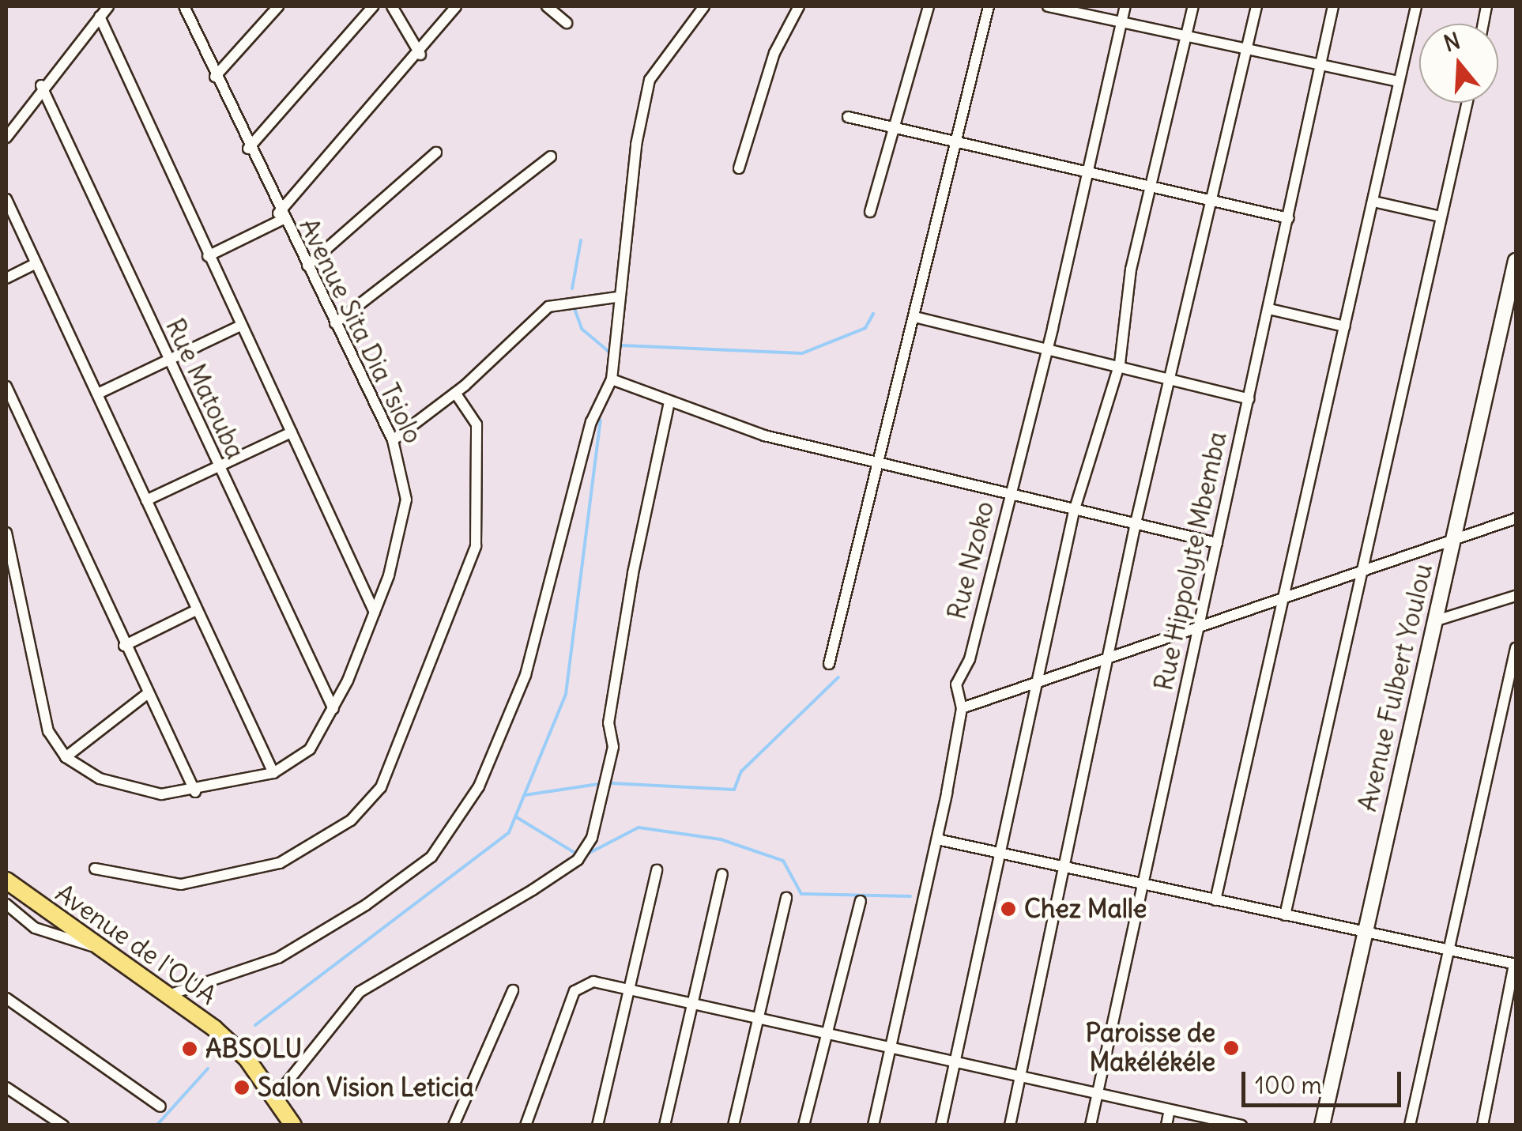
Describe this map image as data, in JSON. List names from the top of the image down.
{
  "streets": {
    "main road": ["Avenue Fulbert Youlou", "Avenue de l'OUA"],
    "street": [
      "Avenue Sita Dia Tsiolo",
      "Rue Matouba",
      "Rue Nzoko",
      "Rue Hippolyte Mbemba"
    ]
  },
  "crossings": [
    ["Avenue Sita Dia Tsiolo", "Rue Matouba"]
  ],
  "places": [
    "Chez Malle",
    "Paroisse de Makélékéle",
    "ABSOLU",
    "Salon Vision Leticia"
  ],
  "scale_bar": "100 m",
  "north": "top"
}
